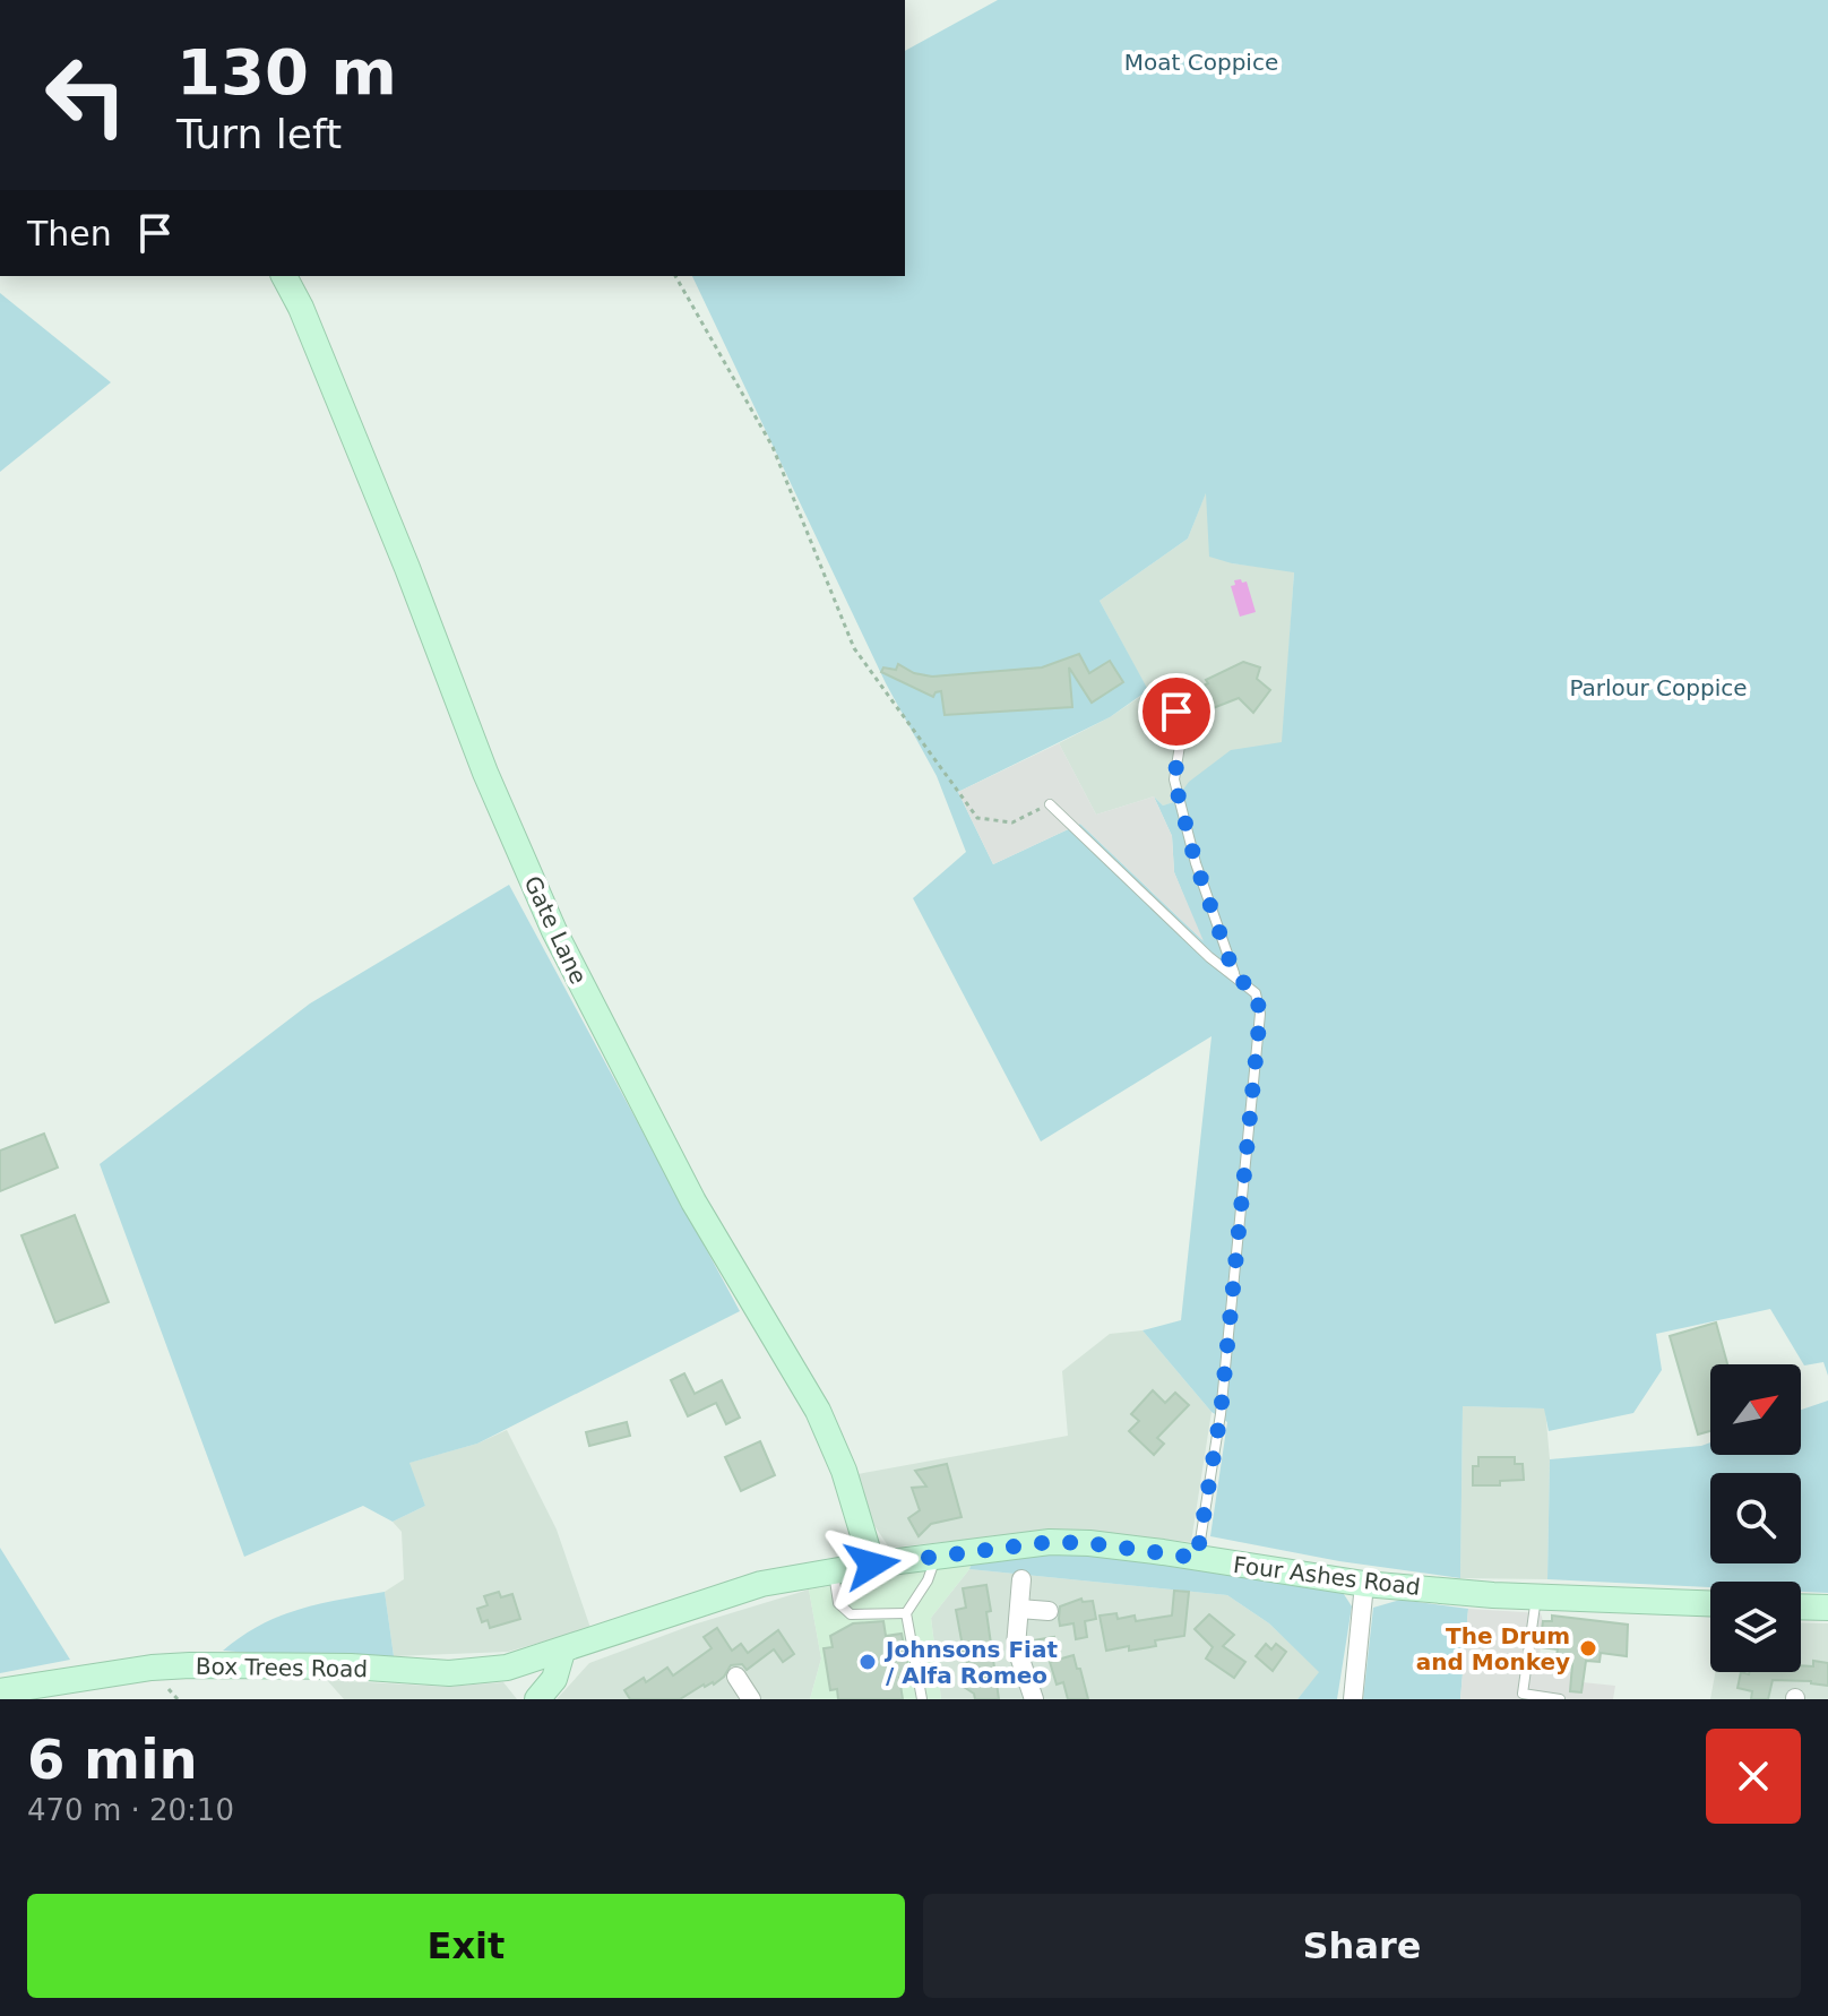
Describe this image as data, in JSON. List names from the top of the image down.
{
  "streets": {
    "street": ["Gate Lane", "Four Ashes Road", "Box Trees Road"]
  },
  "crossings": [
    ["Gate Lane", "Four Ashes Road"],
    ["Four Ashes Road", "Box Trees Road"]
  ],
  "parks": ["Moat Coppice", "Parlour Coppice"],
  "places": ["The Drum and Monkey", "Johnsons Fiat / Alfa Romeo"],
  "north": "top right",
  "page": {
    "turn": ["130 m", "Turn left"],
    "then": "Then",
    "heading": ["6 min", "470 m · 20:10"],
    "buttons": ["Exit", "Share"]
  }
}
